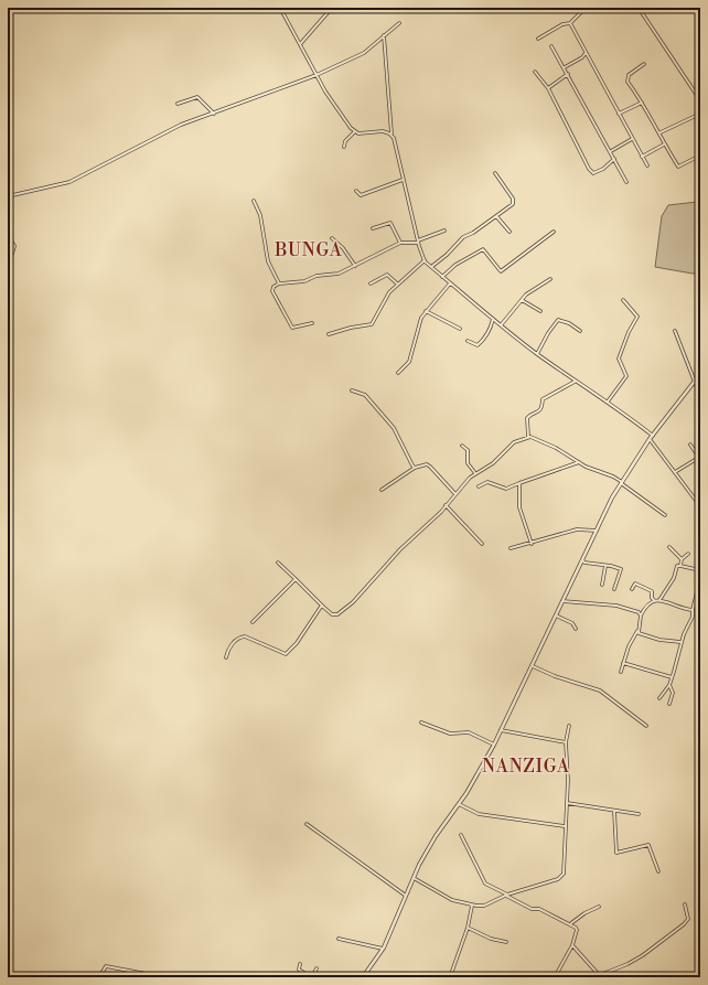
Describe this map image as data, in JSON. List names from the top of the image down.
{
  "districts": ["BUNGA", "NANZIGA"]
}
